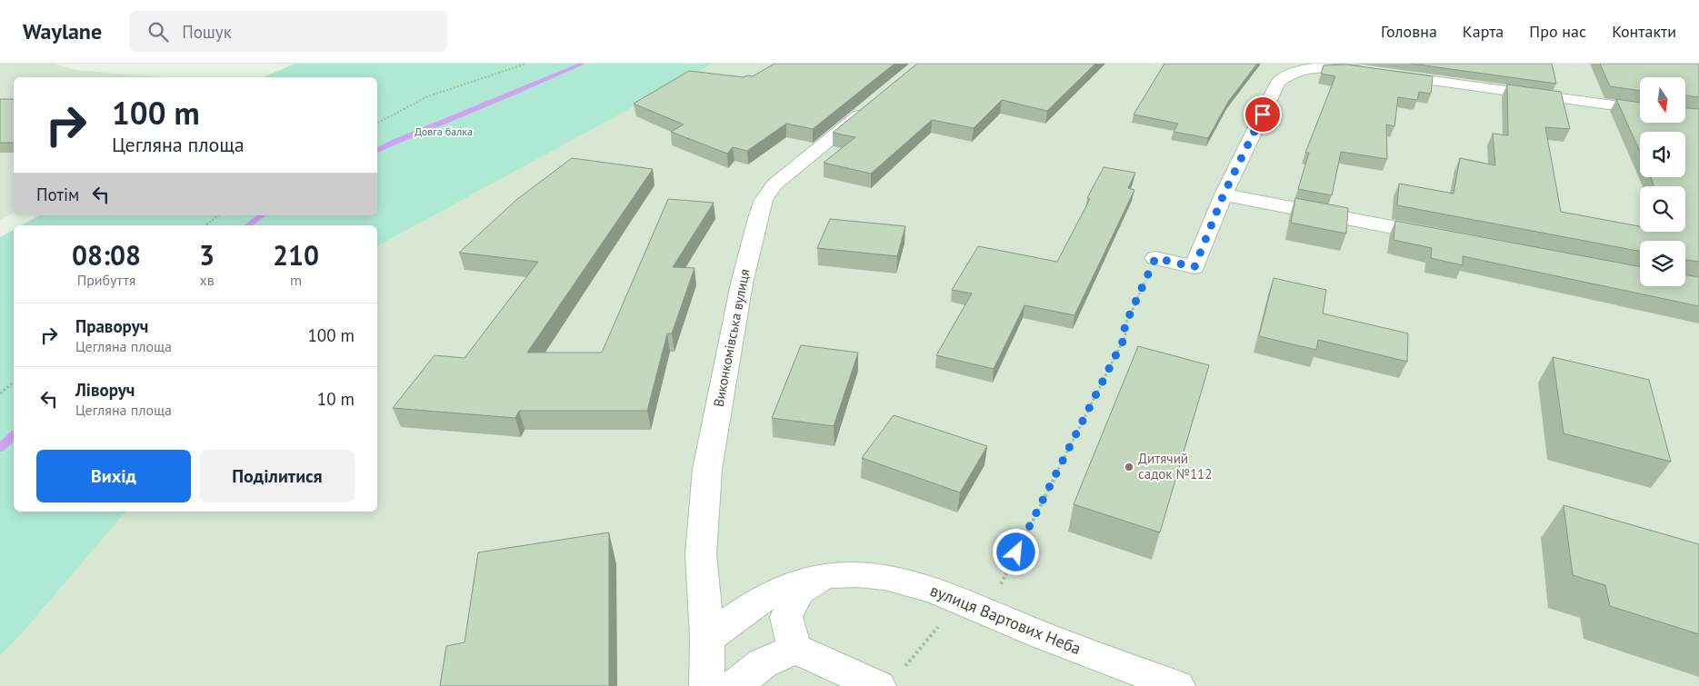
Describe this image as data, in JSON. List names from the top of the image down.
{
  "streets": {
    "street": ["Виконкомівська вулиця", "вулиця Вартових Неба"]
  },
  "crossings": [
    ["Виконкомівська вулиця", "вулиця Вартових Неба"]
  ],
  "parks": ["Довга балка"],
  "places": ["Дитячий садок №112"],
  "north": "bottom",
  "page": {
    "header": "Waylane",
    "search": "Пошук",
    "nav": [
      "Головна",
      "Карта",
      "Про нас",
      "Контакти"
    ],
    "turn": ["100 m", "Цегляна площа"],
    "then": "Потім",
    "eta": [
      "08:08",
      "Прибуття",
      "3",
      "хв",
      "210",
      "m"
    ],
    "list": [
      {
        "name": "Праворуч",
        "note": "Цегляна площа",
        "value": "100 m"
      },
      {
        "name": "Ліворуч",
        "note": "Цегляна площа",
        "value": "10 m"
      }
    ],
    "buttons": ["Вихід", "Поділитися"]
  }
}
